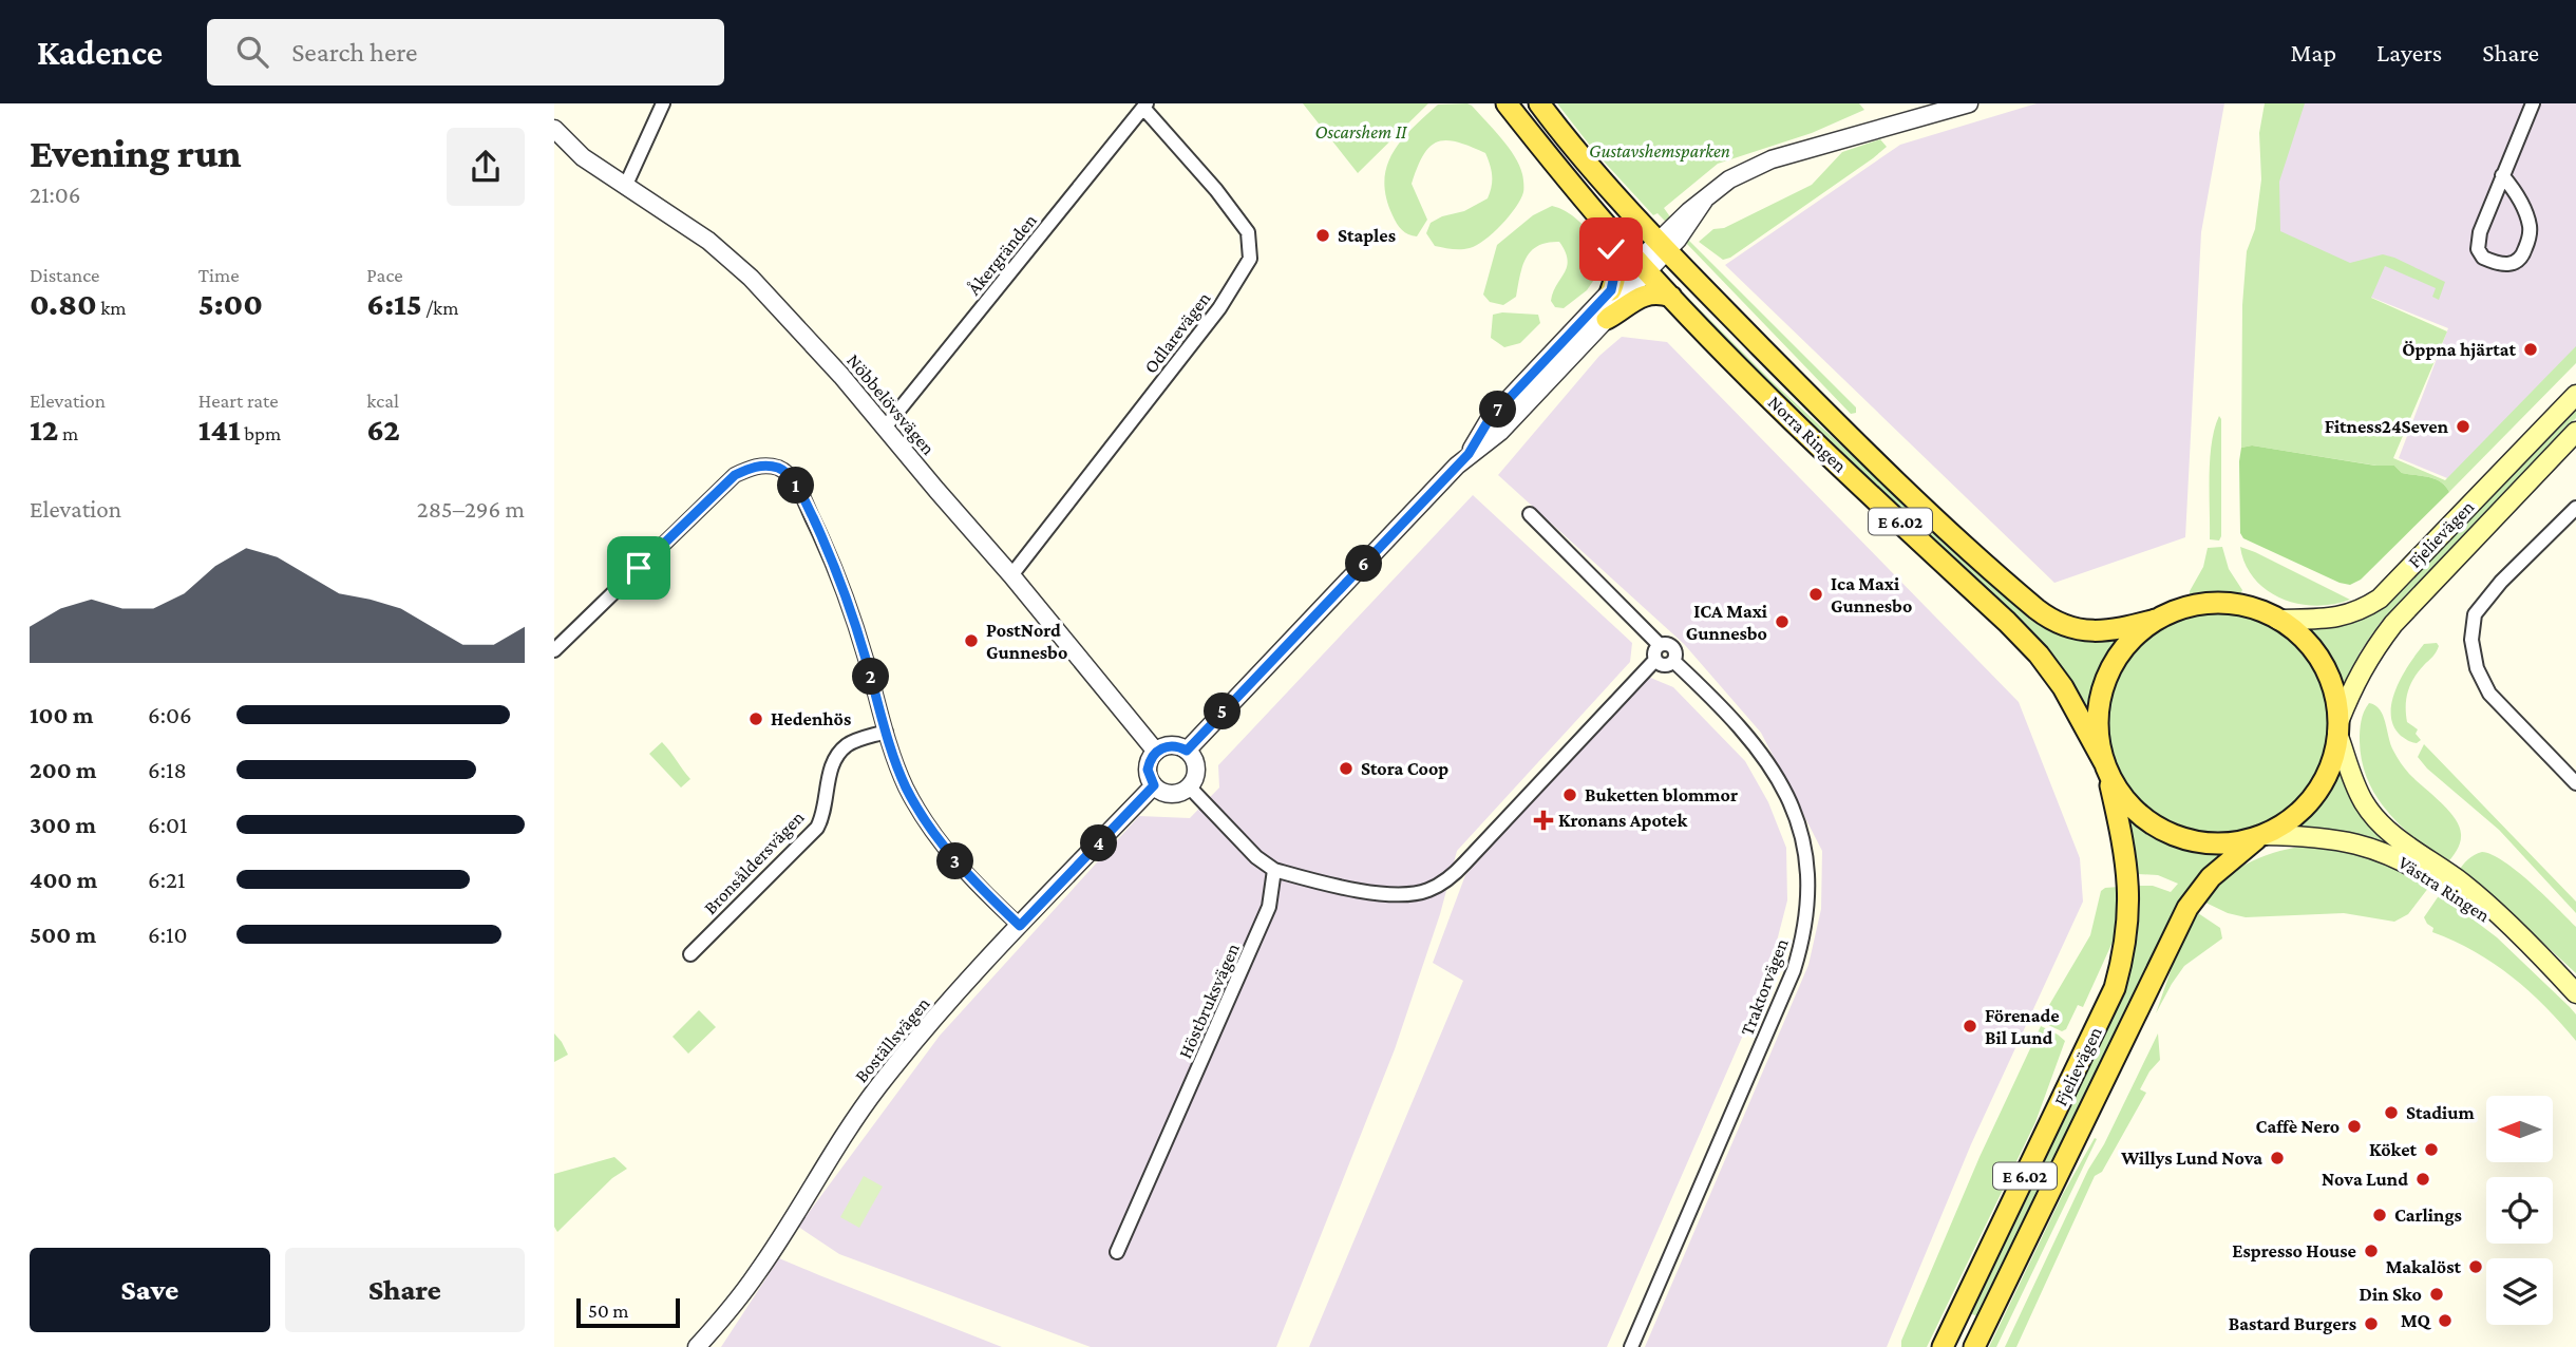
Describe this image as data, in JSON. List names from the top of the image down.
{
  "streets": {
    "main road": [
      "Norra Ringen",
      "E 6.02",
      "Fjelievägen",
      "Västra Ringen"
    ],
    "street": [
      "Åkergränden",
      "Odlarevägen",
      "Nöbbelövsvägen",
      "Bronsåldersvägen",
      "Traktorvägen",
      "Höstbruksvägen",
      "Boställsvägen"
    ]
  },
  "crossings": [
    ["Åkergränden", "Odlarevägen"],
    ["Åkergränden", "Nöbbelövsvägen"],
    ["Odlarevägen", "Nöbbelövsvägen"],
    ["Nöbbelövsvägen", "Boställsvägen"],
    ["Norra Ringen", "Fjelievägen"],
    ["Norra Ringen", "Västra Ringen"],
    ["Fjelievägen", "Västra Ringen"]
  ],
  "parks": ["Oscarshem II", "Gustavshemsparken"],
  "places": {
    "other": [
      "Staples",
      "Öppna hjärtat",
      "Fitness24Seven",
      "Ica Maxi Gunnesbo",
      "ICA Maxi Gunnesbo",
      "PostNord Gunnesbo",
      "Hedenhös",
      "Stora Coop",
      "Buketten blommor",
      "Förenade Bil Lund",
      "Stadium",
      "Caffè Nero",
      "Köket",
      "Willys Lund Nova",
      "Nova Lund",
      "Carlings",
      "Espresso House",
      "Makalöst",
      "Din Sko",
      "MQ",
      "Bastard Burgers"
    ],
    "health": ["Kronans Apotek"]
  },
  "scale_bar": "50 m",
  "north": "left",
  "page": {
    "header": "Kadence",
    "search": "Search here",
    "nav": ["Map", "Layers", "Share"],
    "heading": ["Evening run", "21:06"],
    "stats": [
      ["Distance", "0.80 km"],
      ["Time", "5:00"],
      ["Pace", "6:15 /km"],
      ["Elevation", "12 m"],
      ["Heart rate", "141 bpm"],
      ["kcal", "62"]
    ],
    "pins": [
      "7",
      "1",
      "6",
      "2",
      "5",
      "4",
      "3"
    ],
    "chart": ["Elevation", "285–296 m"],
    "list": [
      {
        "name": "100 m",
        "note": "6:06"
      },
      {
        "name": "200 m",
        "note": "6:18"
      },
      {
        "name": "300 m",
        "note": "6:01"
      },
      {
        "name": "400 m",
        "note": "6:21"
      },
      {
        "name": "500 m",
        "note": "6:10"
      }
    ],
    "buttons": ["Save", "Share"],
    "scale": "50 m"
  }
}
